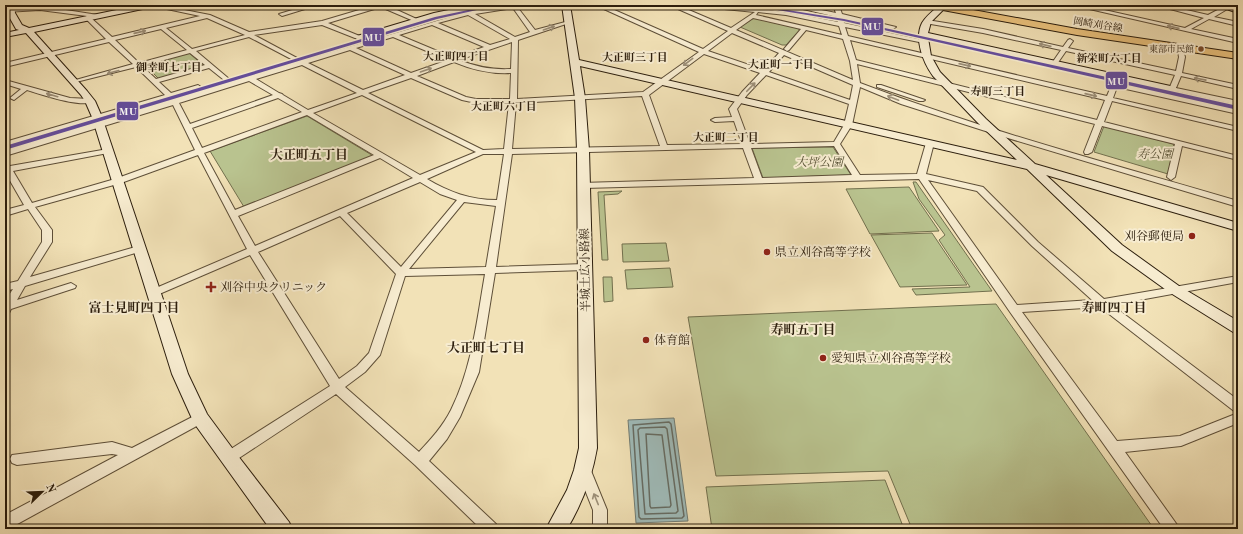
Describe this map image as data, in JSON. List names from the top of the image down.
{
  "streets": {
    "main road": ["岡崎刈谷線"],
    "street": ["半城土広小路線"]
  },
  "districts": [
    "大正町四丁目",
    "大正町三丁目",
    "新栄町六丁目",
    "大正町一丁目",
    "御幸町七丁目",
    "寿町三丁目",
    "大正町六丁目",
    "大正町二丁目",
    "大正町五丁目",
    "富士見町四丁目",
    "寿町四丁目",
    "寿町五丁目",
    "大正町七丁目"
  ],
  "parks": ["寿公園", "大坪公園"],
  "places": {
    "other": [
      "東部市民館",
      "刈谷郵便局",
      "県立刈谷高等学校",
      "体育館",
      "愛知県立刈谷高等学校"
    ],
    "health": ["刈谷中央クリニック"]
  },
  "lines": ["transit line MU"],
  "north": "top right"
}
